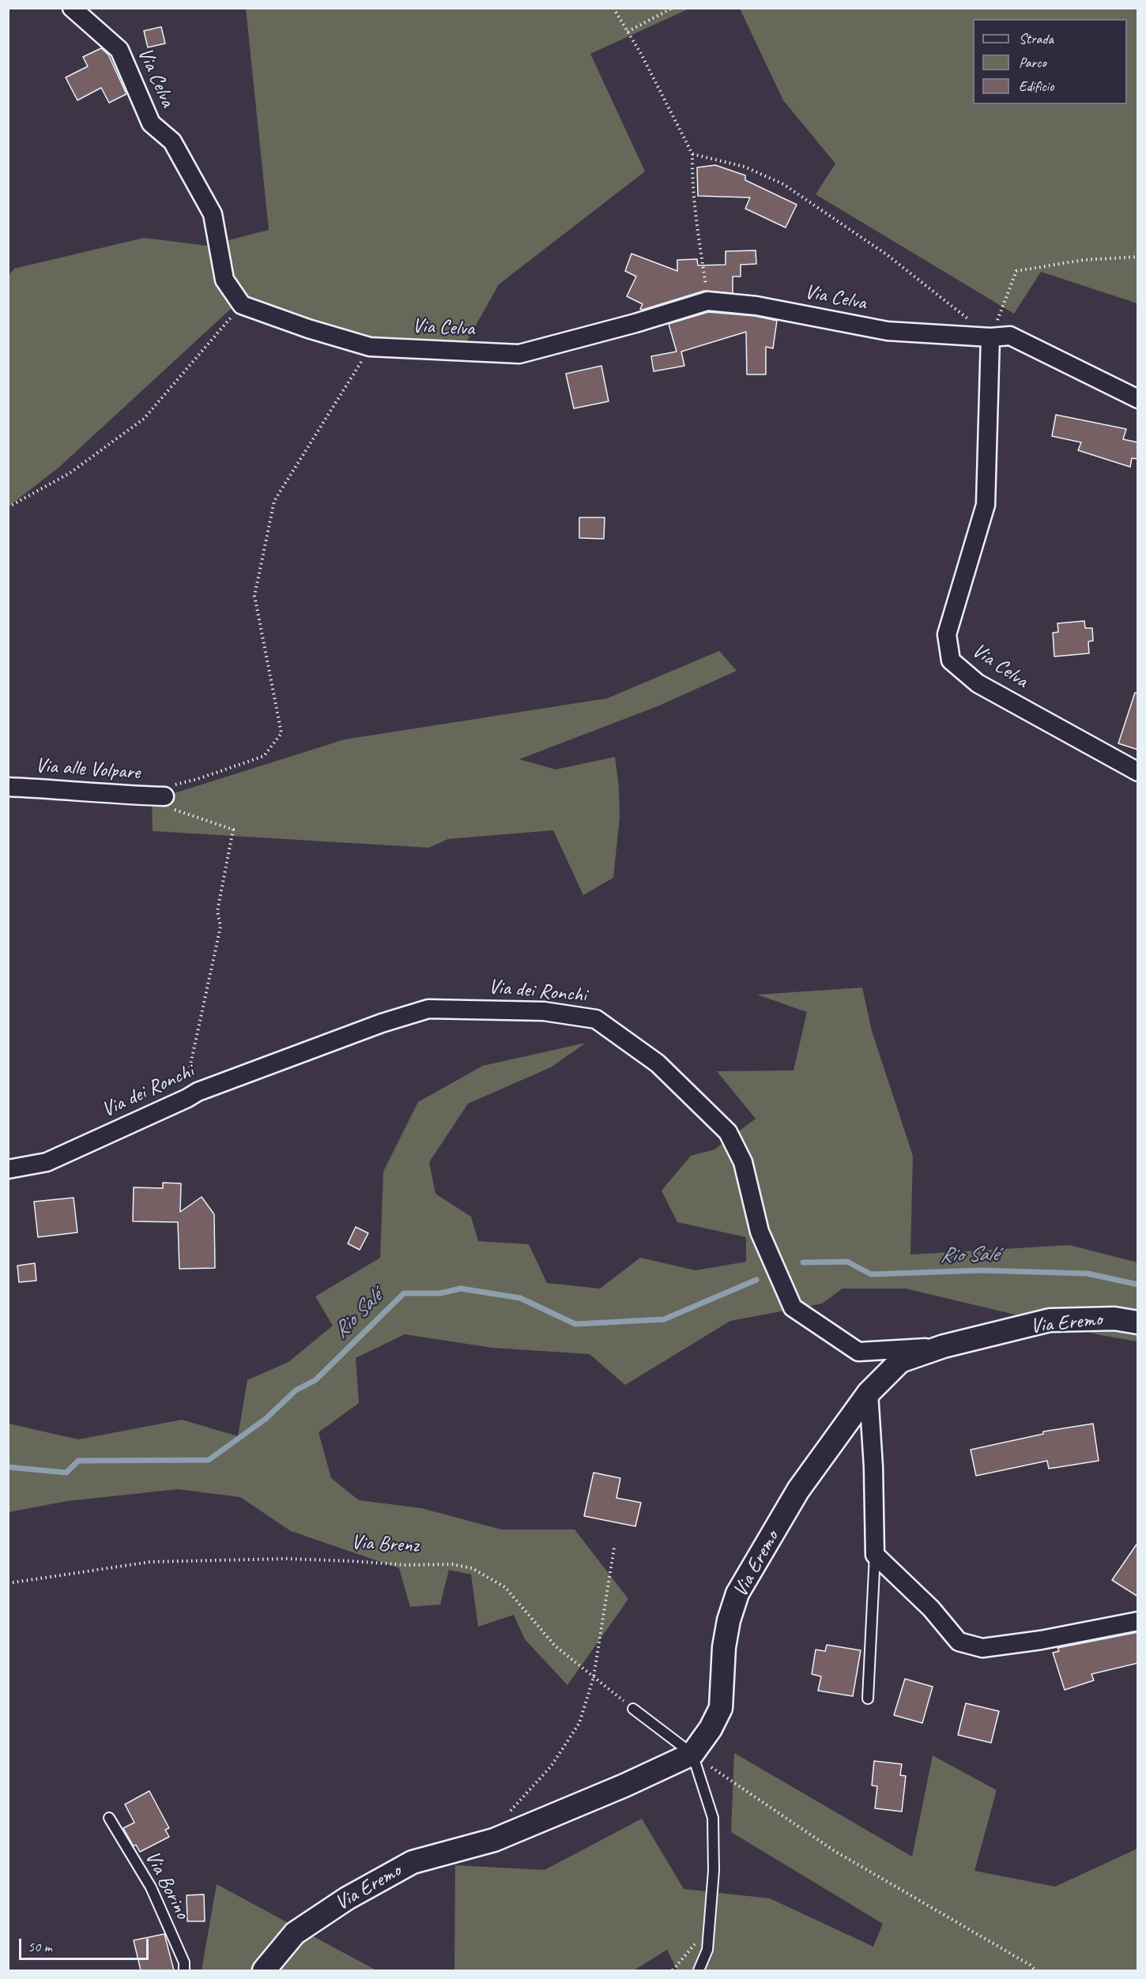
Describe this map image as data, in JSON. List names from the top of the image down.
{
  "streets": {
    "street": [
      "Via Celva",
      "Via alle Volpare",
      "Via dei Ronchi",
      "Via Eremo"
    ],
    "lane": ["Via Borino"],
    "path": ["Via Brenz"]
  },
  "crossings": [
    ["Via dei Ronchi", "Via Eremo"]
  ],
  "water": ["Rio Salé"],
  "legend": ["Strada", "Parco", "Edificio"],
  "scale_bar": "50 m"
}
